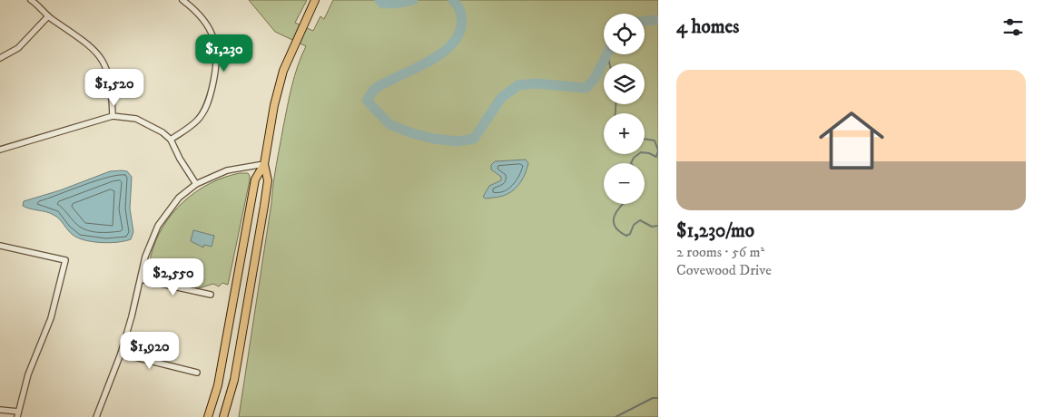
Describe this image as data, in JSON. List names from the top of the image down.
{
  "page": {
    "heading": "4 homes",
    "map_buttons": ["+", "−"],
    "price": [
      "$1,230",
      "$1,520",
      "$2,550",
      "$1,920"
    ],
    "list": [
      {
        "name": "$1,230/mo",
        "note": "2 rooms · 56 m² · Covewood Drive"
      }
    ]
  }
}
